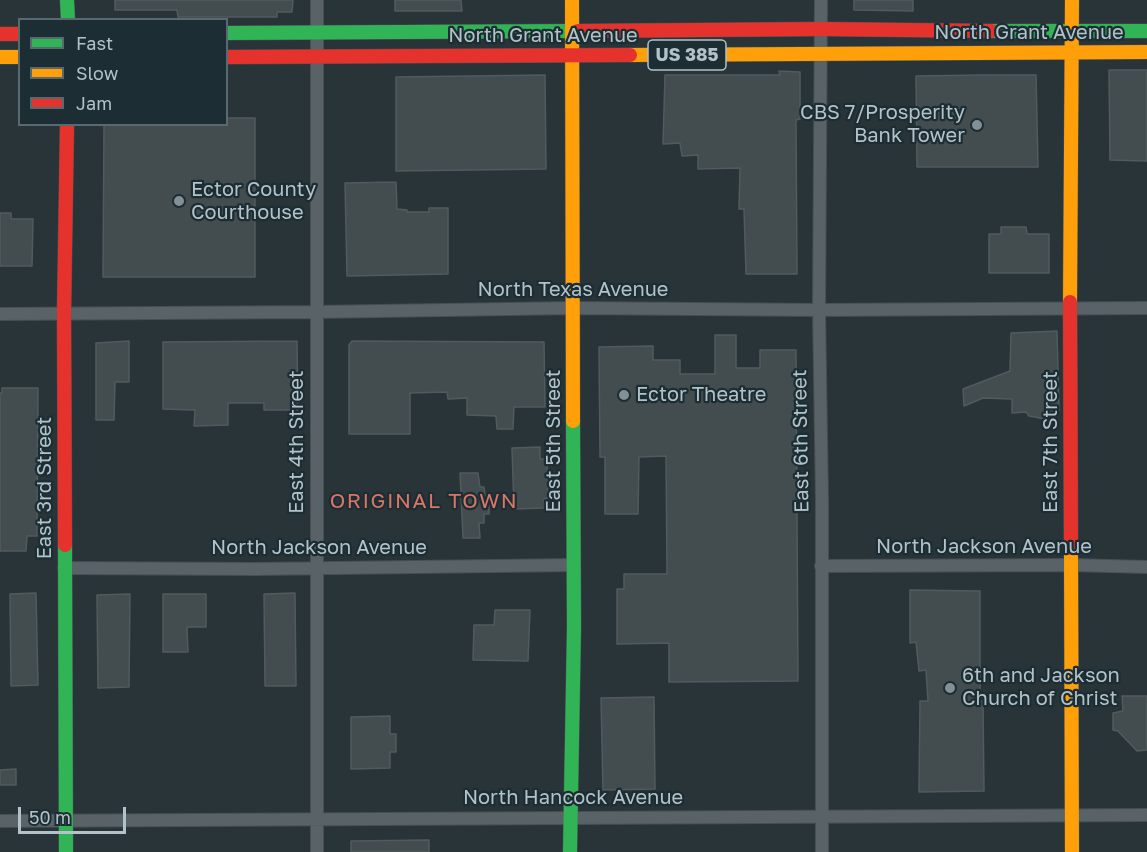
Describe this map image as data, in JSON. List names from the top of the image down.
{
  "streets": {
    "street": [
      "North Grant Avenue",
      "US 385",
      "North Texas Avenue",
      "East 5th Street",
      "East 6th Street",
      "East 4th Street",
      "East 7th Street",
      "East 3rd Street",
      "North Jackson Avenue",
      "North Hancock Avenue"
    ]
  },
  "crossings": [
    ["North Grant Avenue", "East 5th Street"],
    ["North Grant Avenue", "East 6th Street"],
    ["North Grant Avenue", "East 4th Street"],
    ["North Grant Avenue", "East 7th Street"],
    ["North Texas Avenue", "East 5th Street"],
    ["North Texas Avenue", "East 6th Street"],
    ["North Texas Avenue", "East 4th Street"],
    ["North Texas Avenue", "East 7th Street"],
    ["North Texas Avenue", "East 3rd Street"],
    ["East 5th Street", "North Jackson Avenue"],
    ["East 5th Street", "North Hancock Avenue"],
    ["East 6th Street", "North Jackson Avenue"],
    ["East 6th Street", "North Hancock Avenue"],
    ["East 4th Street", "North Jackson Avenue"],
    ["East 4th Street", "North Hancock Avenue"],
    ["East 7th Street", "North Jackson Avenue"],
    ["East 7th Street", "North Hancock Avenue"],
    ["East 3rd Street", "North Jackson Avenue"],
    ["East 3rd Street", "North Hancock Avenue"]
  ],
  "districts": ["ORIGINAL TOWN"],
  "places": [
    "CBS 7/Prosperity Bank Tower",
    "Ector County Courthouse",
    "Ector Theatre",
    "6th and Jackson Church of Christ"
  ],
  "legend": ["Fast", "Slow", "Jam"],
  "scale_bar": "50 m"
}
